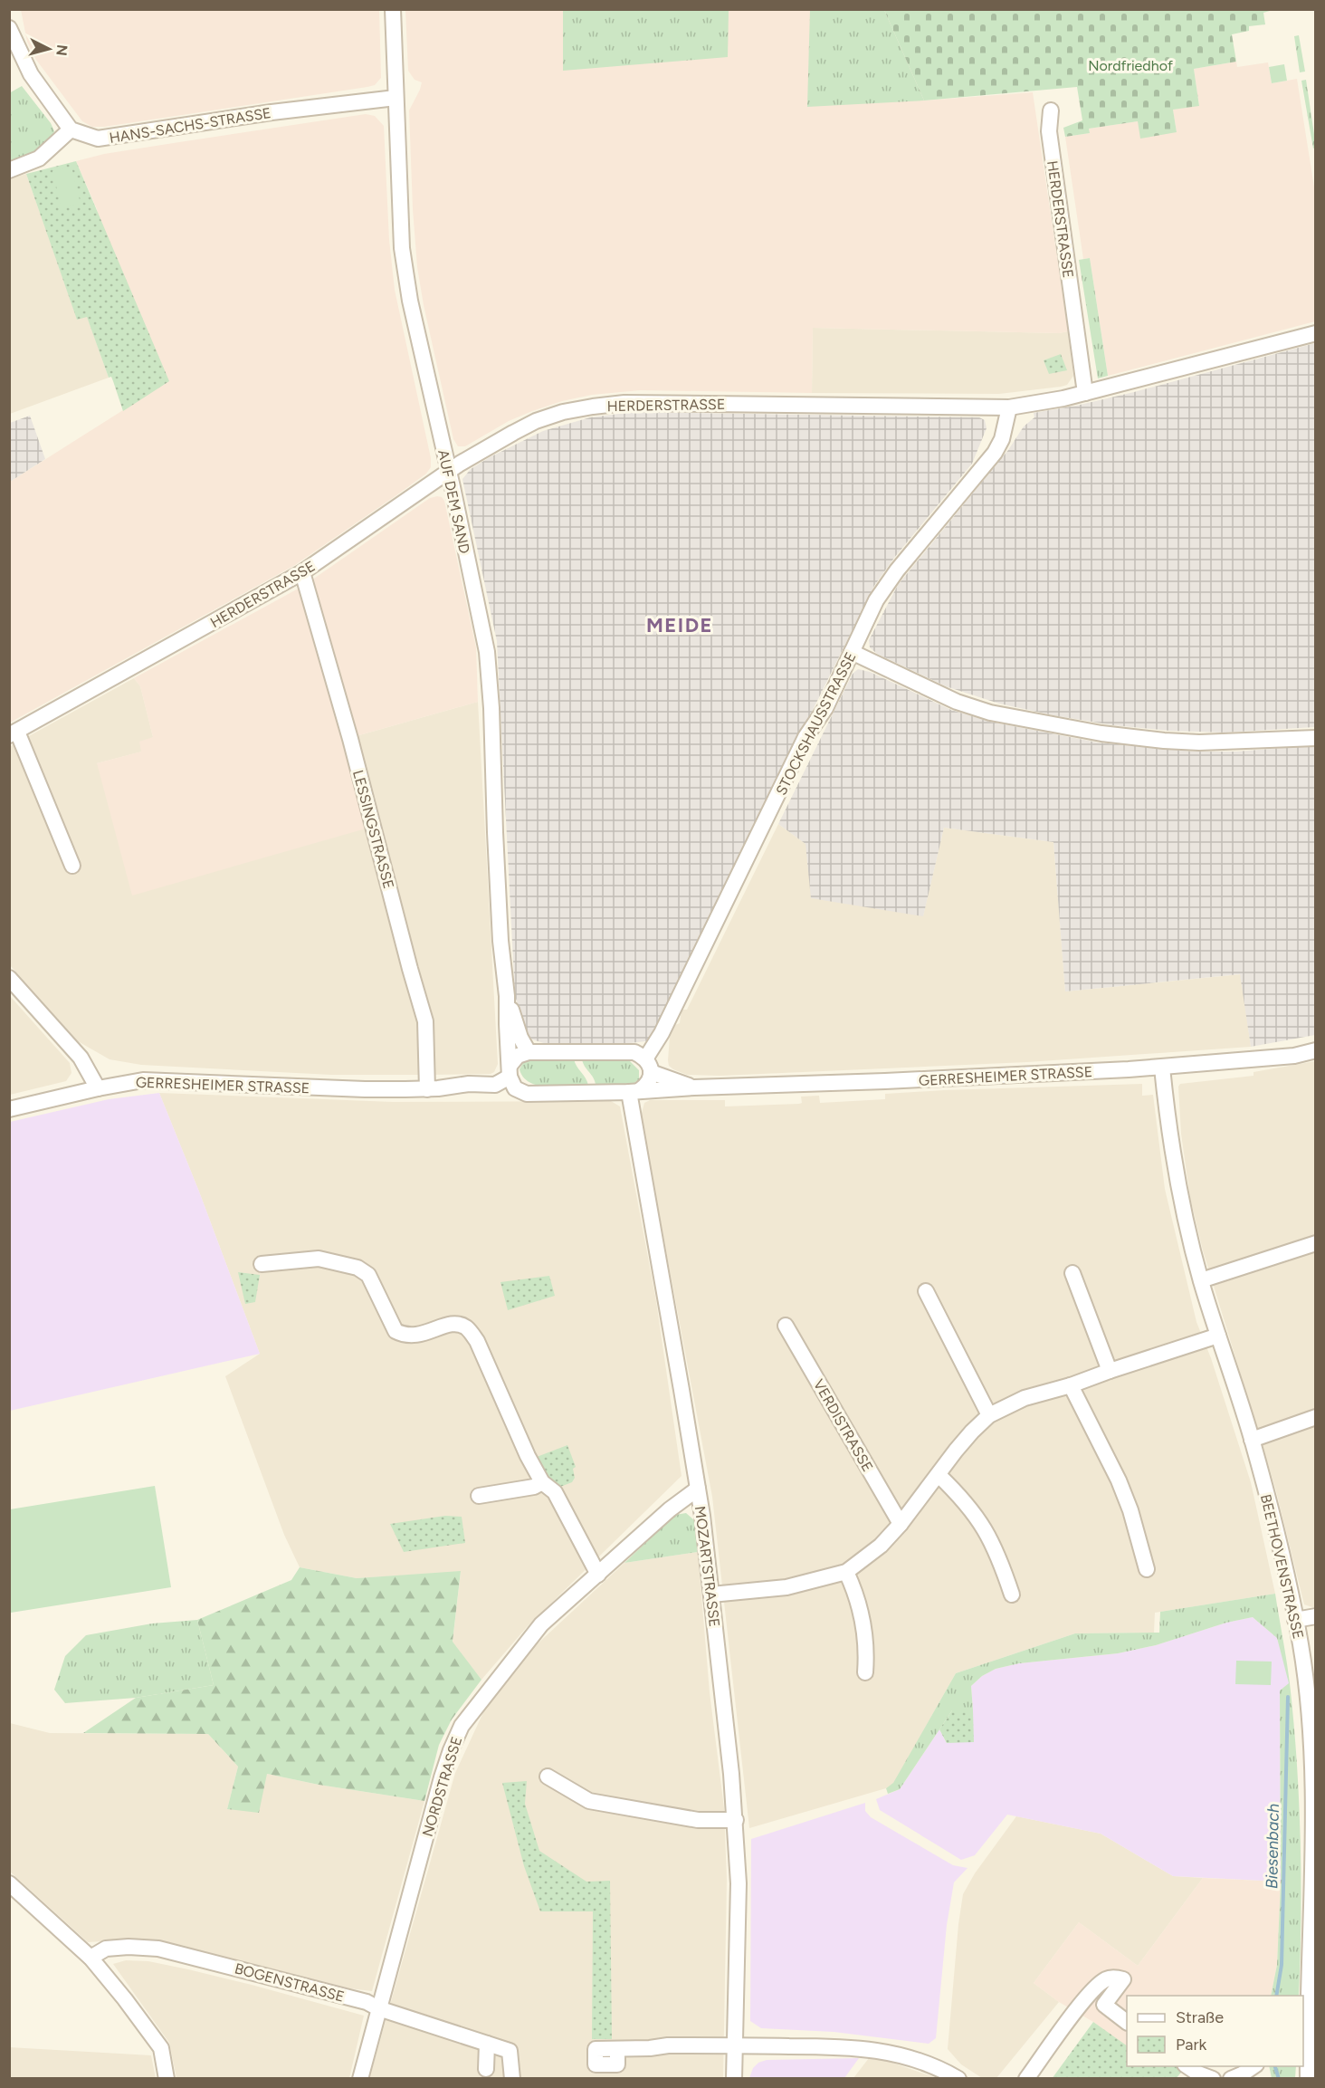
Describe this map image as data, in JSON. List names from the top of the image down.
{
  "streets": {
    "street": [
      "HANS-SACHS-STRASSE",
      "HERDERSTRASSE",
      "AUF DEM SAND",
      "STOCKSHAUSSTRASSE",
      "LESSINGSTRASSE",
      "GERRESHEIMER STRASSE",
      "VERDISTRASSE",
      "MOZARTSTRASSE",
      "BEETHOVENSTRASSE",
      "NORDSTRASSE",
      "BOGENSTRASSE"
    ]
  },
  "crossings": [
    ["HANS-SACHS-STRASSE", "AUF DEM SAND"],
    ["HERDERSTRASSE", "AUF DEM SAND"],
    ["HERDERSTRASSE", "STOCKSHAUSSTRASSE"],
    ["HERDERSTRASSE", "LESSINGSTRASSE"],
    ["AUF DEM SAND", "GERRESHEIMER STRASSE"],
    ["STOCKSHAUSSTRASSE", "GERRESHEIMER STRASSE"],
    ["LESSINGSTRASSE", "GERRESHEIMER STRASSE"],
    ["GERRESHEIMER STRASSE", "MOZARTSTRASSE"],
    ["GERRESHEIMER STRASSE", "BEETHOVENSTRASSE"],
    ["MOZARTSTRASSE", "NORDSTRASSE"],
    ["NORDSTRASSE", "BOGENSTRASSE"]
  ],
  "districts": ["MEIDE"],
  "water": ["Biesenbach"],
  "parks": ["Nordfriedhof"],
  "legend": ["Straße", "Park"],
  "north": "right"
}
